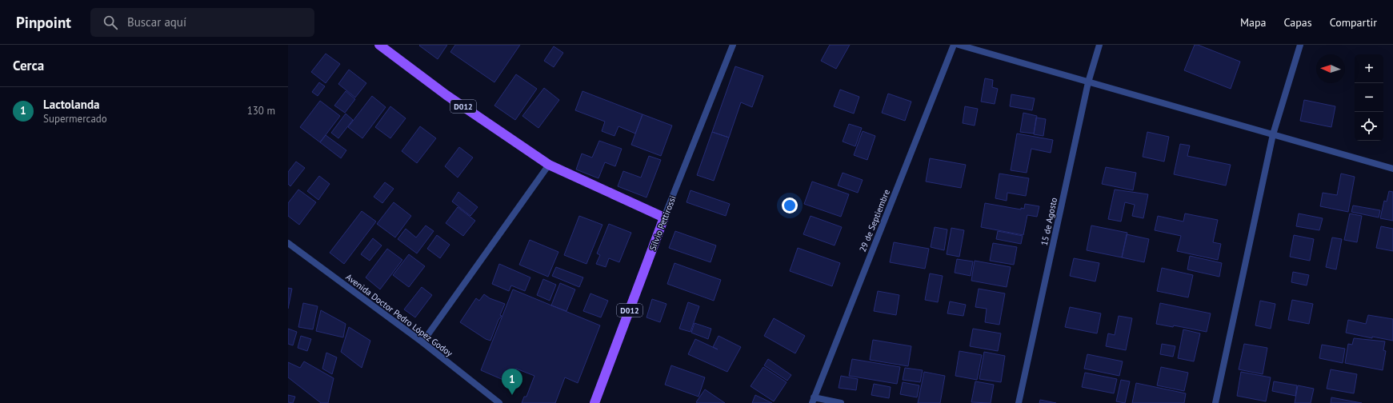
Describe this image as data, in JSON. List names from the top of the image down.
{
  "streets": {
    "main road": ["D012", "Silvio Pettirossi"],
    "street": ["29 de Septiembre", "15 de Agosto", "Avenida Doctor Pedro López Godoy"]
  },
  "crossings": [
    ["D012", "Silvio Pettirossi"]
  ],
  "north": "left",
  "page": {
    "header": "Pinpoint",
    "search": "Buscar aquí",
    "nav": ["Mapa", "Capas", "Compartir"],
    "heading": "Cerca",
    "map_buttons": ["+", "−"],
    "list": [
      {
        "mark": "1",
        "name": "Lactolanda",
        "note": "Supermercado",
        "value": "130 m"
      }
    ],
    "pins": "1"
  }
}
